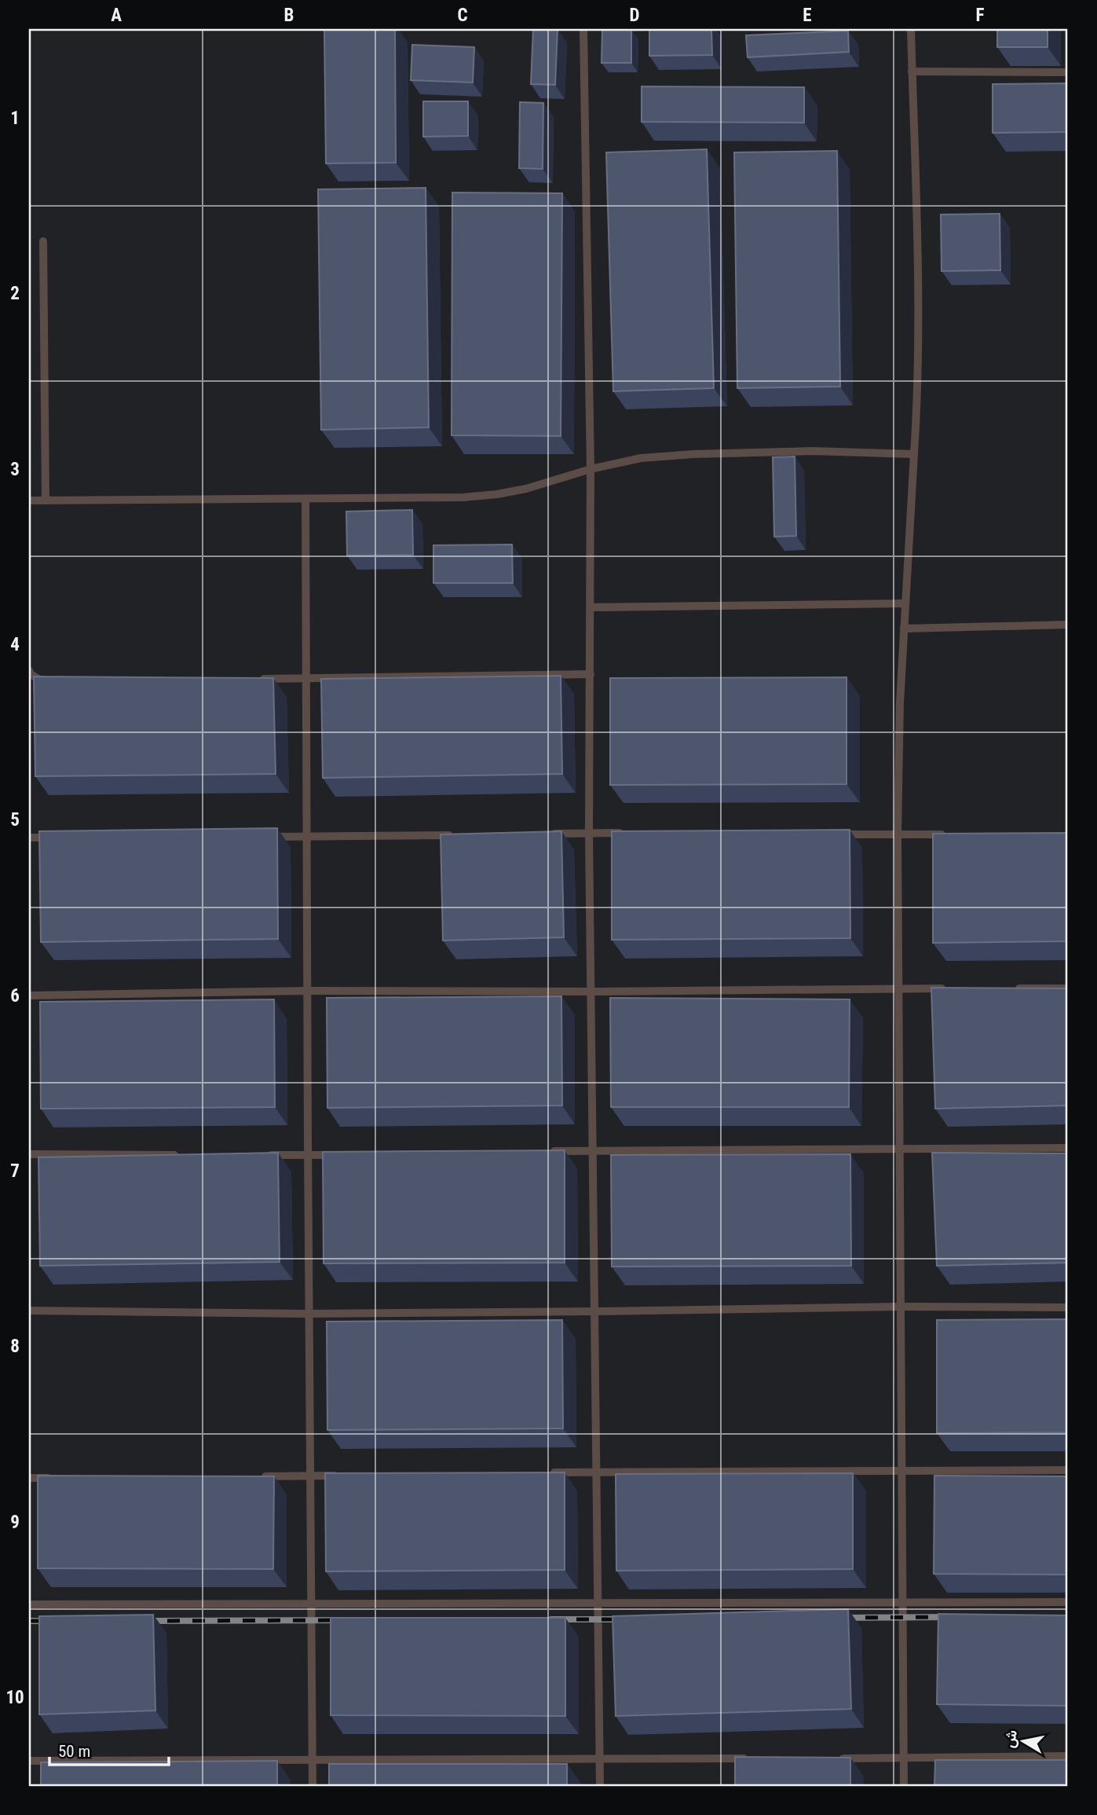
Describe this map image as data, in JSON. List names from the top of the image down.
{
  "scale_bar": "50 m",
  "north": "left",
  "grid": {
    "columns": [
      "A",
      "B",
      "C",
      "D",
      "E",
      "F"
    ],
    "rows": [
      "1",
      "2",
      "3",
      "4",
      "5",
      "6",
      "7",
      "8",
      "9",
      "10"
    ]
  }
}
